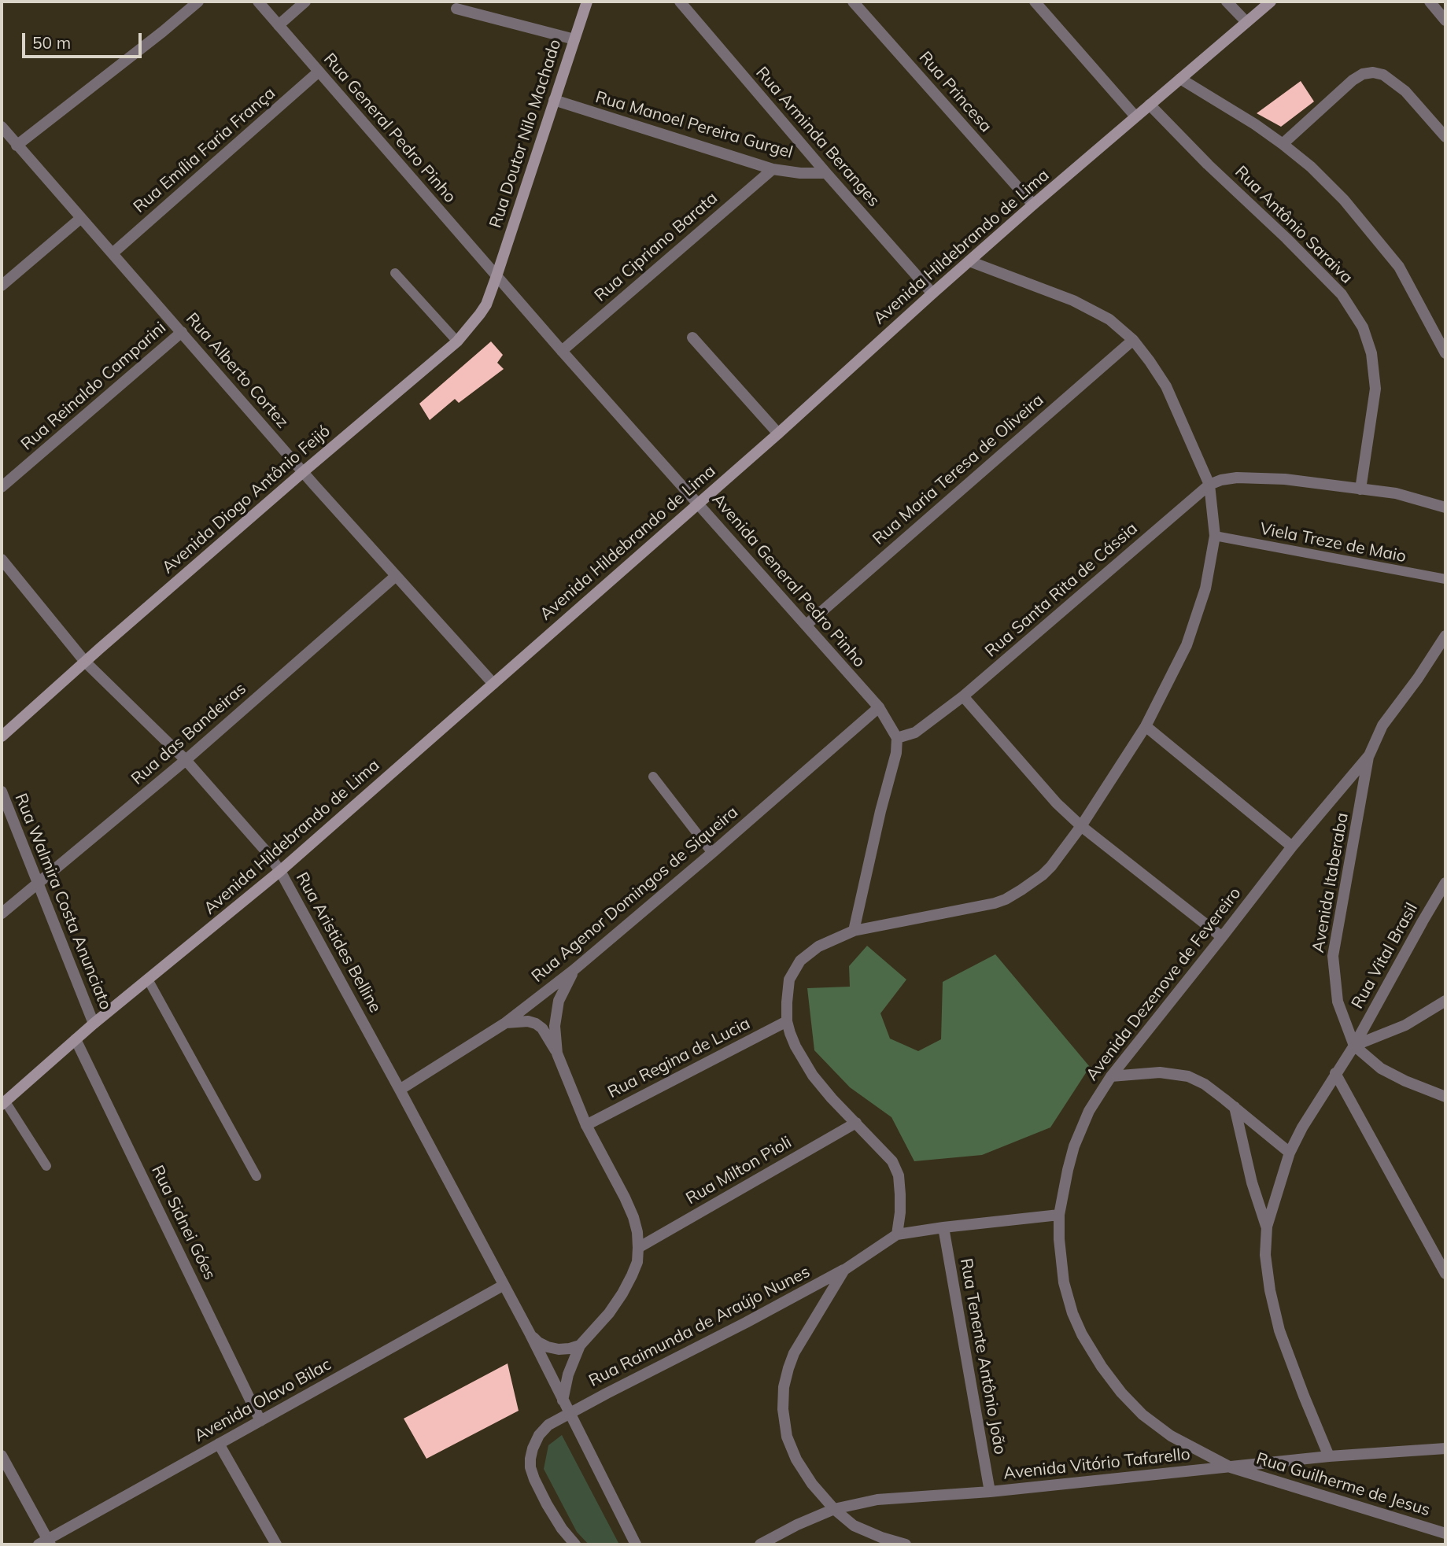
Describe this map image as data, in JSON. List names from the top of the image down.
{
  "streets": {
    "main road": ["Rua Doutor Nilo Machado", "Avenida Hildebrando de Lima", "Avenida Diogo Antônio Feijó"],
    "street": [
      "Rua Princesa",
      "Rua Manoel Pereira Gurgel",
      "Rua General Pedro Pinho",
      "Rua Arminda Beranges",
      "Rua Emília Faria França",
      "Rua Antônio Saraiva",
      "Rua Cipriano Barata",
      "Rua Alberto Cortez",
      "Rua Reinaldo Camparini",
      "Rua Maria Teresa de Oliveira",
      "Avenida General Pedro Pinho",
      "Rua Santa Rita de Cássia",
      "Rua das Bandeiras",
      "Avenida Itaberaba",
      "Rua Agenor Domingos de Siqueira",
      "Rua Walmira Costa Anunciato",
      "Rua Aristides Belline",
      "Rua Vital Brasil",
      "Avenida Dezenove de Fevereiro",
      "Rua Regina de Lucia",
      "Rua Milton Pioli",
      "Rua Sidnei Góes",
      "Rua Raimunda de Araújo Nunes",
      "Rua Tenente Antônio João",
      "Avenida Olavo Bilac",
      "Avenida Vitório Tafarello",
      "Rua Guilherme de Jesus"
    ],
    "lane": ["Viela Treze de Maio"]
  },
  "crossings": [
    ["Rua Princesa", "Avenida Hildebrando de Lima"],
    ["Rua Manoel Pereira Gurgel", "Rua Doutor Nilo Machado"],
    ["Rua Manoel Pereira Gurgel", "Rua Arminda Beranges"],
    ["Rua Manoel Pereira Gurgel", "Rua Cipriano Barata"],
    ["Rua General Pedro Pinho", "Rua Doutor Nilo Machado"],
    ["Rua General Pedro Pinho", "Rua Emília Faria França"],
    ["Rua General Pedro Pinho", "Avenida Diogo Antônio Feijó"],
    ["Rua General Pedro Pinho", "Avenida General Pedro Pinho"],
    ["Rua Doutor Nilo Machado", "Avenida Diogo Antônio Feijó"],
    ["Rua Doutor Nilo Machado", "Avenida General Pedro Pinho"],
    ["Rua Arminda Beranges", "Avenida Hildebrando de Lima"],
    ["Rua Emília Faria França", "Rua Alberto Cortez"],
    ["Rua Antônio Saraiva", "Avenida Hildebrando de Lima"],
    ["Rua Antônio Saraiva", "Rua Santa Rita de Cássia"],
    ["Rua Cipriano Barata", "Avenida General Pedro Pinho"],
    ["Avenida Hildebrando de Lima", "Rua Alberto Cortez"],
    ["Avenida Hildebrando de Lima", "Avenida General Pedro Pinho"],
    ["Avenida Hildebrando de Lima", "Rua Walmira Costa Anunciato"],
    ["Avenida Hildebrando de Lima", "Rua Aristides Belline"],
    ["Avenida Hildebrando de Lima", "Rua Sidnei Góes"],
    ["Rua Alberto Cortez", "Rua Reinaldo Camparini"],
    ["Rua Alberto Cortez", "Avenida Diogo Antônio Feijó"],
    ["Rua Alberto Cortez", "Rua das Bandeiras"],
    ["Rua Maria Teresa de Oliveira", "Avenida General Pedro Pinho"],
    ["Avenida Diogo Antônio Feijó", "Avenida General Pedro Pinho"],
    ["Avenida Diogo Antônio Feijó", "Rua Aristides Belline"],
    ["Avenida General Pedro Pinho", "Rua Santa Rita de Cássia"],
    ["Avenida General Pedro Pinho", "Rua Agenor Domingos de Siqueira"],
    ["Rua das Bandeiras", "Rua Walmira Costa Anunciato"],
    ["Rua das Bandeiras", "Rua Aristides Belline"],
    ["Avenida Itaberaba", "Rua Vital Brasil"],
    ["Avenida Itaberaba", "Avenida Dezenove de Fevereiro"],
    ["Rua Agenor Domingos de Siqueira", "Rua Aristides Belline"],
    ["Rua Aristides Belline", "Rua Raimunda de Araújo Nunes"],
    ["Rua Aristides Belline", "Avenida Olavo Bilac"],
    ["Avenida Dezenove de Fevereiro", "Avenida Vitório Tafarello"],
    ["Avenida Dezenove de Fevereiro", "Rua Guilherme de Jesus"],
    ["Rua Sidnei Góes", "Avenida Olavo Bilac"],
    ["Rua Tenente Antônio João", "Avenida Vitório Tafarello"],
    ["Avenida Vitório Tafarello", "Rua Guilherme de Jesus"]
  ],
  "scale_bar": "50 m"
}
